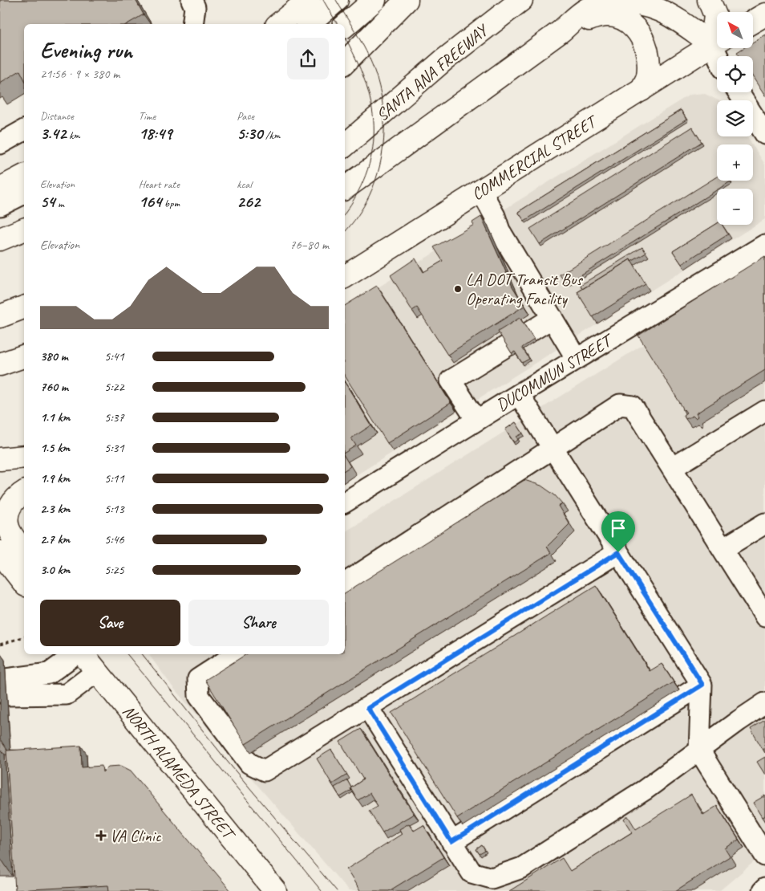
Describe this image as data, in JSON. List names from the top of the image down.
{
  "streets": {
    "main road": ["SANTA ANA FREEWAY", "COMMERCIAL STREET", "NORTH ALAMEDA STREET"],
    "street": ["DUCOMMUN STREET"]
  },
  "places": {
    "other": ["LA DOT Transit Bus Operating Facility"],
    "health": ["VA Clinic"]
  },
  "north": "top left",
  "page": {
    "map_buttons": ["+", "−"],
    "heading": ["Evening run", "21:56 · 9 × 380 m"],
    "stats": [
      ["Distance", "3.42 km"],
      ["Time", "18:49"],
      ["Pace", "5:30 /km"],
      ["Elevation", "54 m"],
      ["Heart rate", "164 bpm"],
      ["kcal", "262"]
    ],
    "chart": ["Elevation", "76–80 m"],
    "list": [
      {
        "name": "380 m",
        "note": "5:41"
      },
      {
        "name": "760 m",
        "note": "5:22"
      },
      {
        "name": "1.1 km",
        "note": "5:37"
      },
      {
        "name": "1.5 km",
        "note": "5:31"
      },
      {
        "name": "1.9 km",
        "note": "5:11"
      },
      {
        "name": "2.3 km",
        "note": "5:13"
      },
      {
        "name": "2.7 km",
        "note": "5:46"
      },
      {
        "name": "3.0 km",
        "note": "5:25"
      }
    ],
    "buttons": ["Save", "Share"]
  }
}
